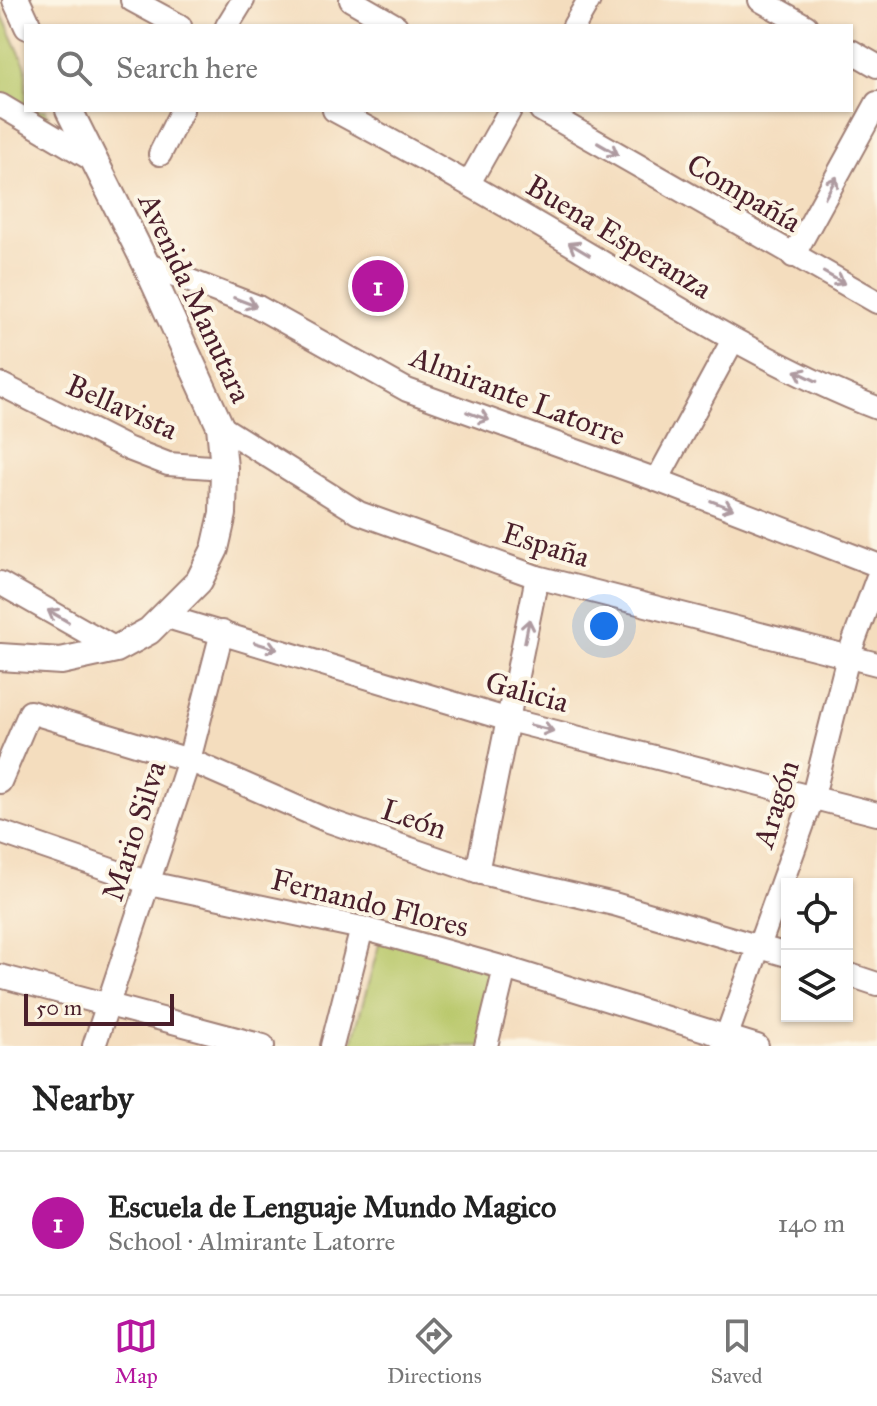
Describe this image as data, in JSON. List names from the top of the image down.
{
  "streets": {
    "main road": ["Avenida Manutara"],
    "street": [
      "Compañía",
      "Buena Esperanza",
      "Almirante Latorre",
      "Bellavista",
      "España",
      "Galicia",
      "Aragón",
      "León",
      "Mario Silva",
      "Fernando Flores"
    ]
  },
  "crossings": [
    ["Avenida Manutara", "Almirante Latorre"],
    ["Avenida Manutara", "Bellavista"],
    ["Avenida Manutara", "España"],
    ["Avenida Manutara", "Galicia"],
    ["España", "Aragón"],
    ["Galicia", "Aragón"],
    ["Galicia", "Mario Silva"],
    ["Aragón", "León"],
    ["Aragón", "Fernando Flores"],
    ["León", "Mario Silva"],
    ["Mario Silva", "Fernando Flores"]
  ],
  "one_way": [
    "Compañía",
    "Buena Esperanza",
    "Almirante Latorre",
    "Galicia"
  ],
  "scale_bar": "50 m",
  "page": {
    "search": "Search here",
    "pins": "1",
    "scale": "50 m",
    "heading": "Nearby",
    "list": [
      {
        "mark": "1",
        "name": "Escuela de Lenguaje Mundo Magico",
        "note": "School · Almirante Latorre",
        "value": "140 m"
      }
    ],
    "nav": ["Map", "Directions", "Saved"]
  }
}
